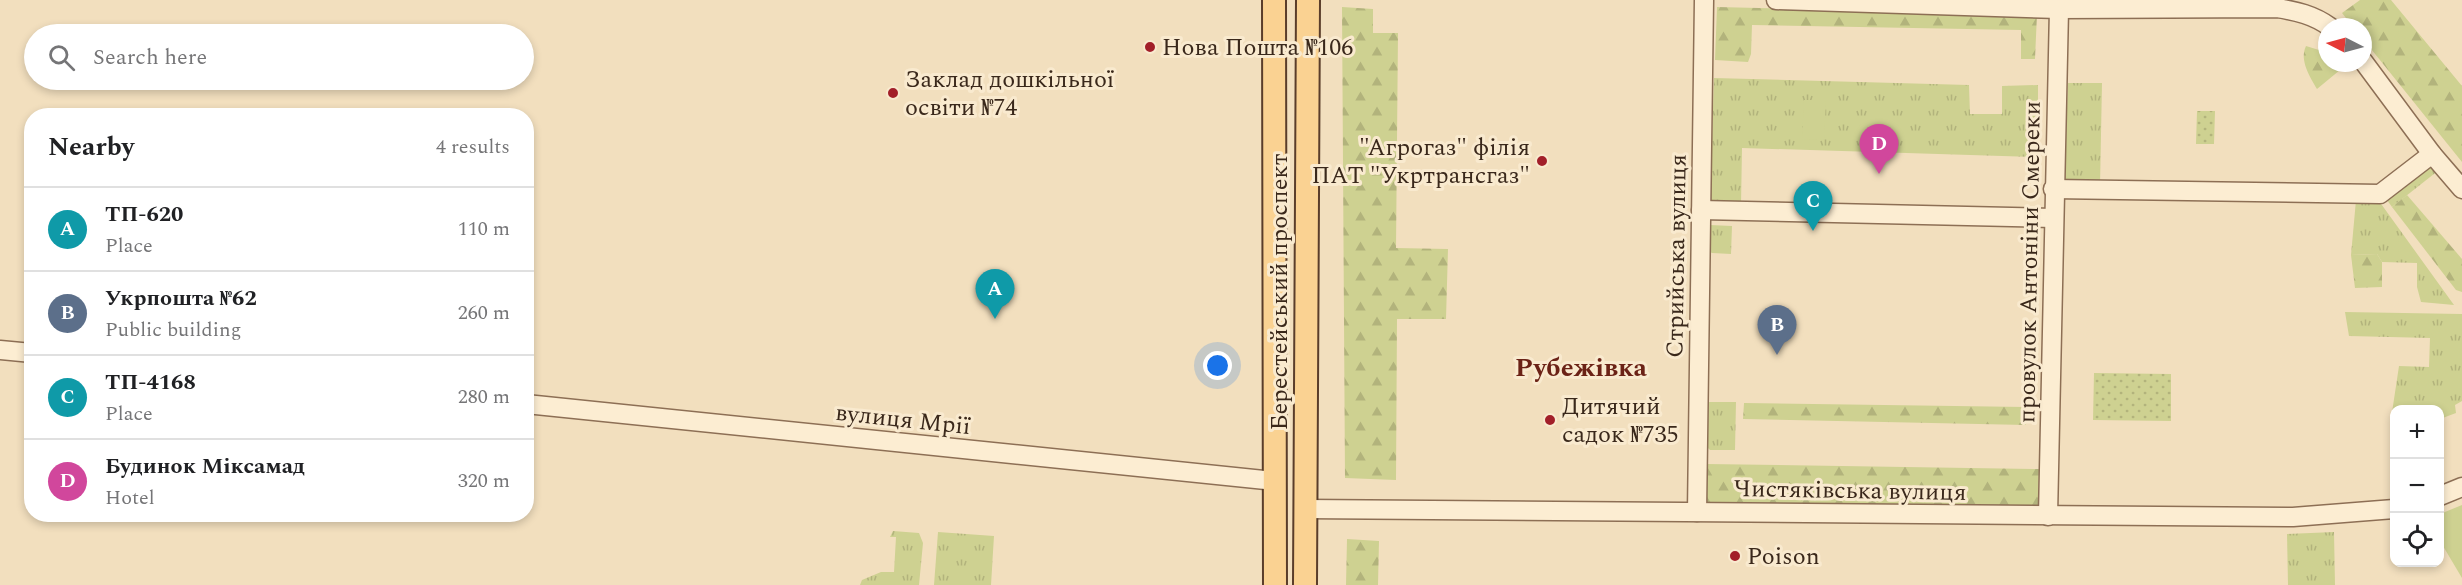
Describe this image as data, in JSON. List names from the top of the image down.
{
  "streets": {
    "main road": ["Берестейський проспект"],
    "street": [
      "Стрийська вулиця",
      "провулок Антоніни Смереки",
      "вулиця Мрії",
      "Чистяківська вулиця"
    ]
  },
  "crossings": [
    ["Стрийська вулиця", "Чистяківська вулиця"],
    ["провулок Антоніни Смереки", "Чистяківська вулиця"],
    ["Берестейський проспект", "вулиця Мрії"],
    ["Берестейський проспект", "Чистяківська вулиця"]
  ],
  "districts": ["Рубежівка"],
  "places": [
    "Нова Пошта №106",
    "Заклад дошкільної освіти №74",
    "\"Агрогаз\" філія ПАТ \"Укртрансгаз\"",
    "Дитячий садок №735",
    "Poison"
  ],
  "north": "left",
  "page": {
    "search": "Search here",
    "heading": ["Nearby", "4 results"],
    "pins": [
      "D",
      "C",
      "A",
      "B"
    ],
    "list": [
      {
        "mark": "A",
        "name": "ТП-620",
        "note": "Place",
        "value": "110 m"
      },
      {
        "mark": "B",
        "name": "Укрпошта №62",
        "note": "Public building",
        "value": "260 m"
      },
      {
        "mark": "C",
        "name": "ТП-4168",
        "note": "Place",
        "value": "280 m"
      },
      {
        "mark": "D",
        "name": "Будинок Міксамад",
        "note": "Hotel",
        "value": "320 m"
      }
    ],
    "map_buttons": ["+", "−"]
  }
}
